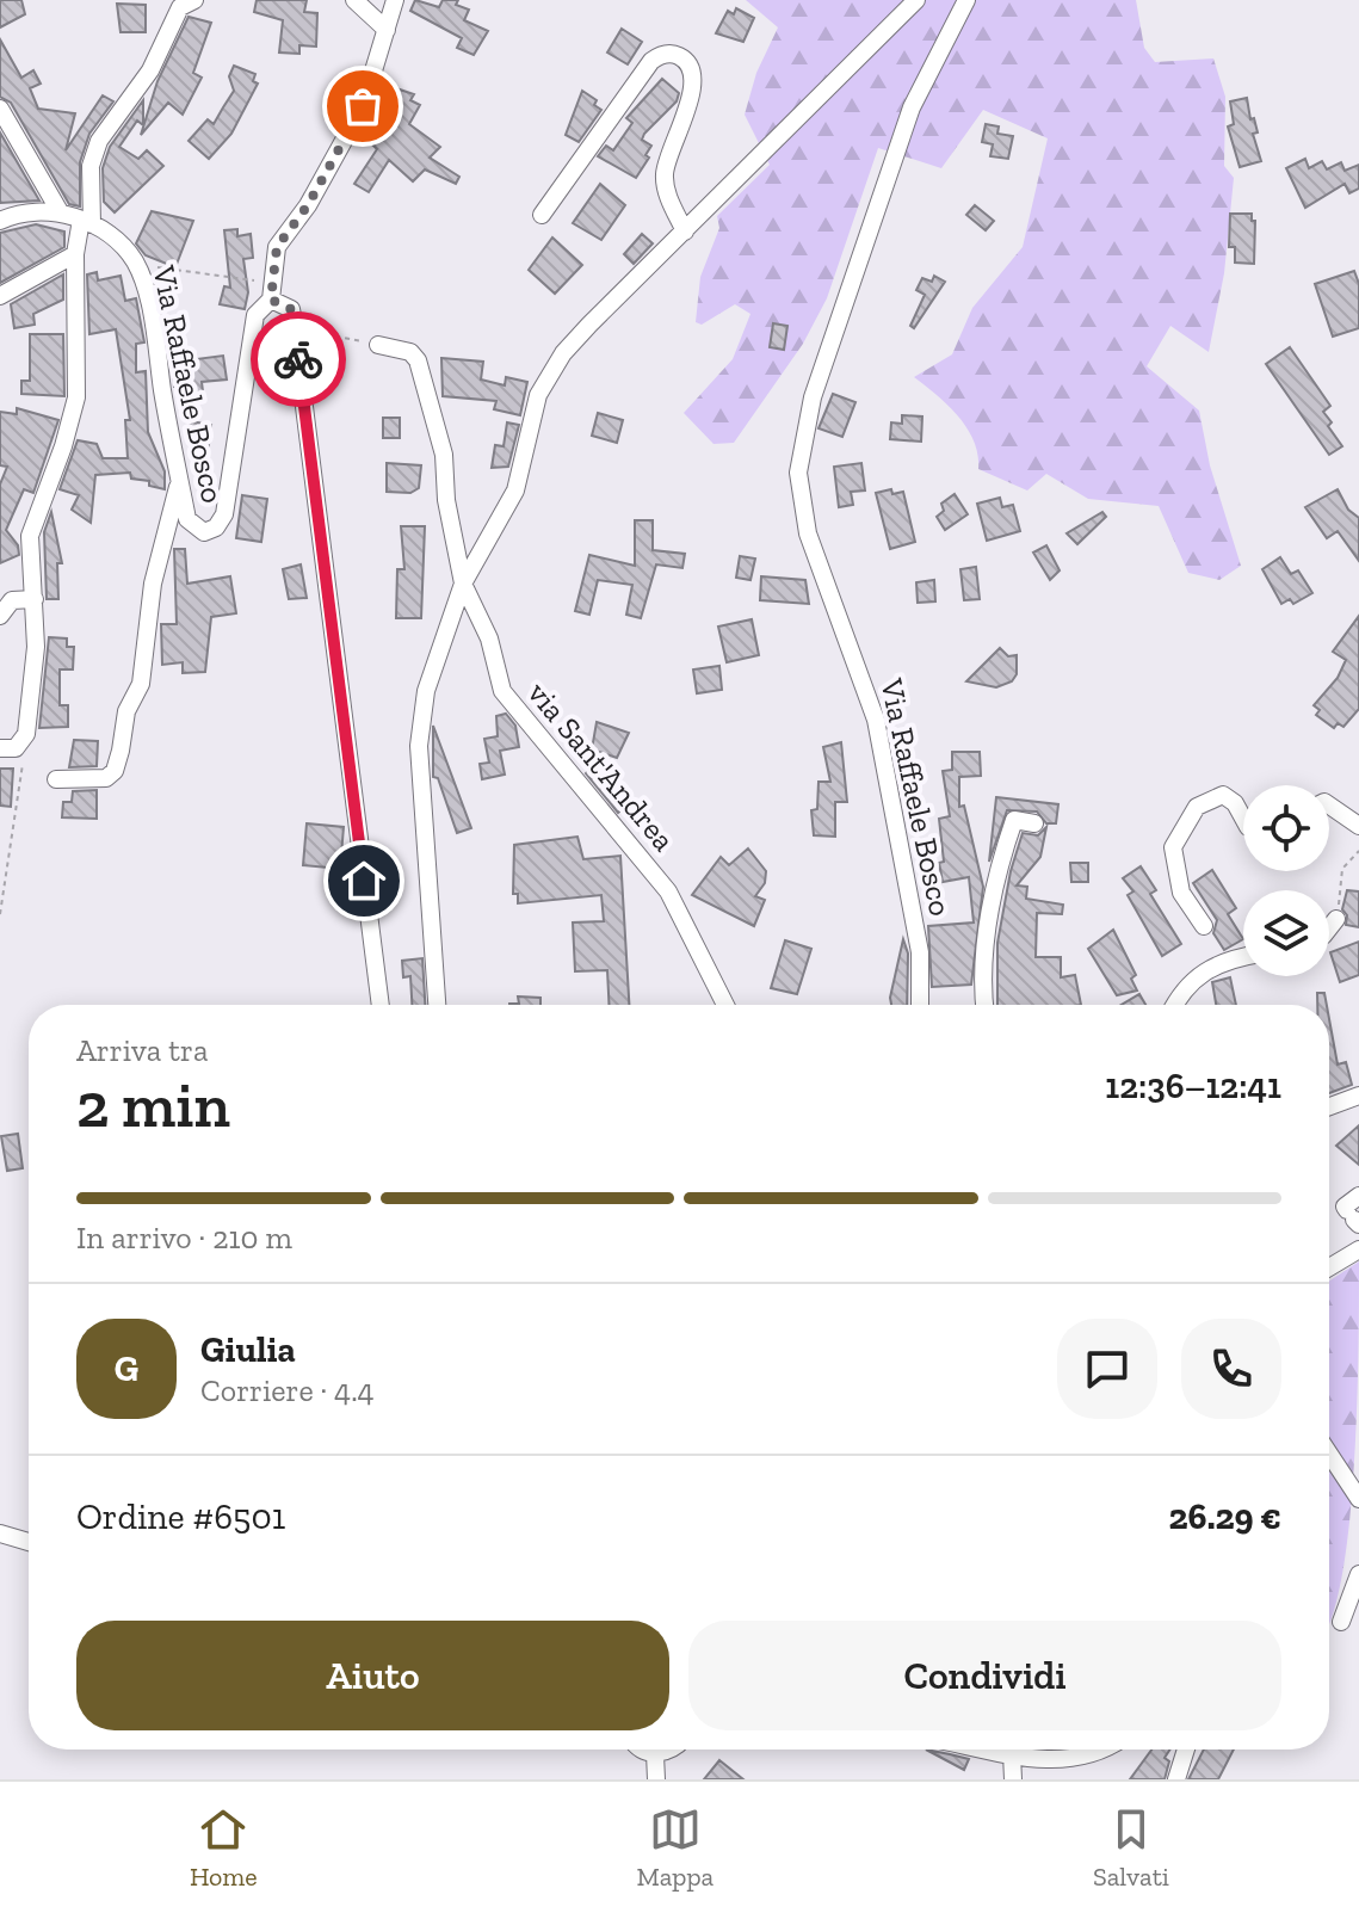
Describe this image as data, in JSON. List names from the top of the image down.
{
  "streets": {
    "street": ["Via Raffaele Bosco", "via Sant'Andrea"]
  },
  "page": {
    "heading": ["2 min", "Arriva tra", "12:36–12:41"],
    "panel": [
      "Giulia",
      "Corriere · 4.4",
      "Ordine #6501",
      "26.29 €"
    ],
    "bar": "In arrivo · 210 m",
    "round": "G",
    "buttons": ["Aiuto", "Condividi"],
    "tabs": ["Home", "Mappa", "Salvati"]
  }
}
